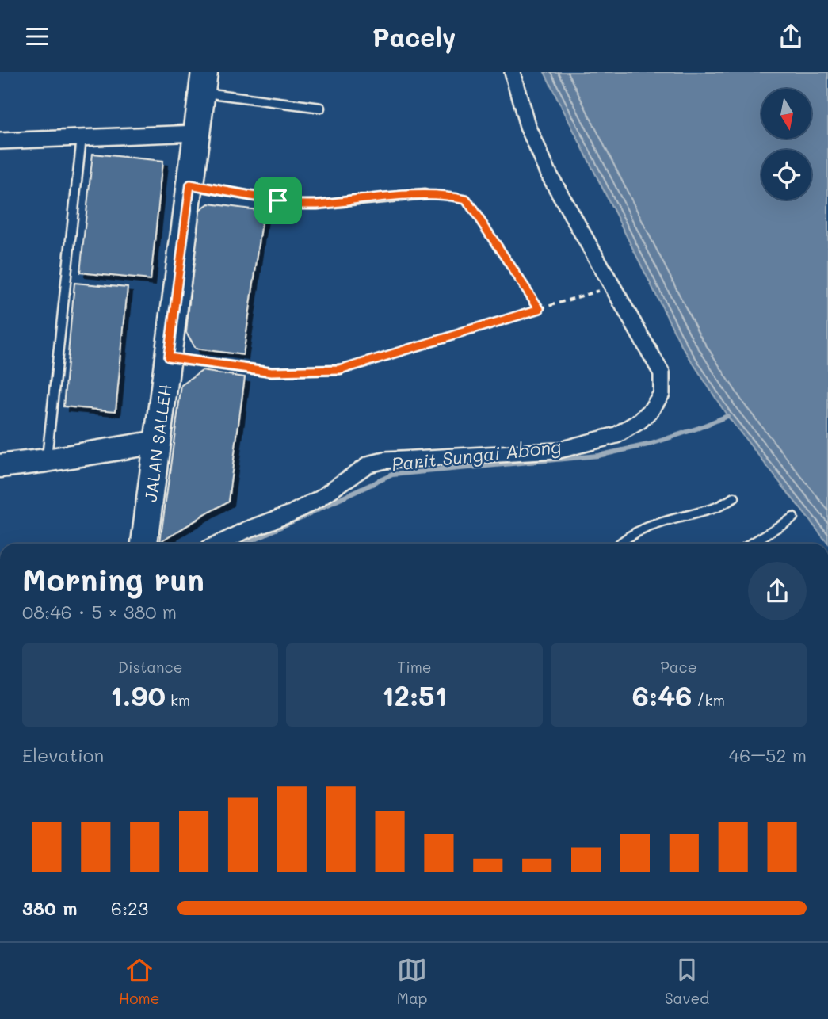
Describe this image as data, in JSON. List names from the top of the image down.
{
  "streets": {
    "main road": ["JALAN SALLEH"]
  },
  "water": ["Parit Sungai Abong"],
  "north": "bottom",
  "page": {
    "header": "Pacely",
    "heading": ["Morning run", "08:46 · 5 × 380 m"],
    "stats": [
      ["Distance", "1.90 km"],
      ["Time", "12:51"],
      ["Pace", "6:46 /km"]
    ],
    "chart": ["Elevation", "46–52 m"],
    "list": [
      {
        "name": "380 m",
        "note": "6:23"
      }
    ],
    "tabs": ["Home", "Map", "Saved"]
  }
}
